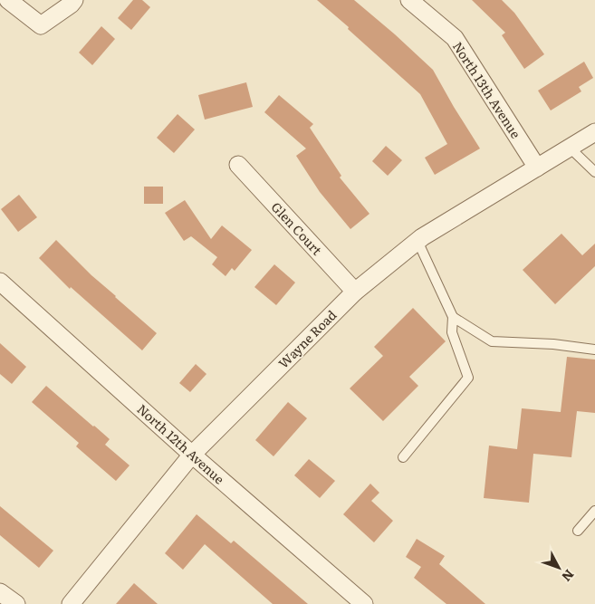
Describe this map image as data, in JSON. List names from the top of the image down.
{
  "streets": {
    "street": [
      "North 13th Avenue",
      "Glen Court",
      "Wayne Road",
      "North 12th Avenue"
    ]
  },
  "crossings": [
    ["North 13th Avenue", "Wayne Road"],
    ["Glen Court", "Wayne Road"],
    ["Wayne Road", "North 12th Avenue"]
  ],
  "north": "bottom right"
}
